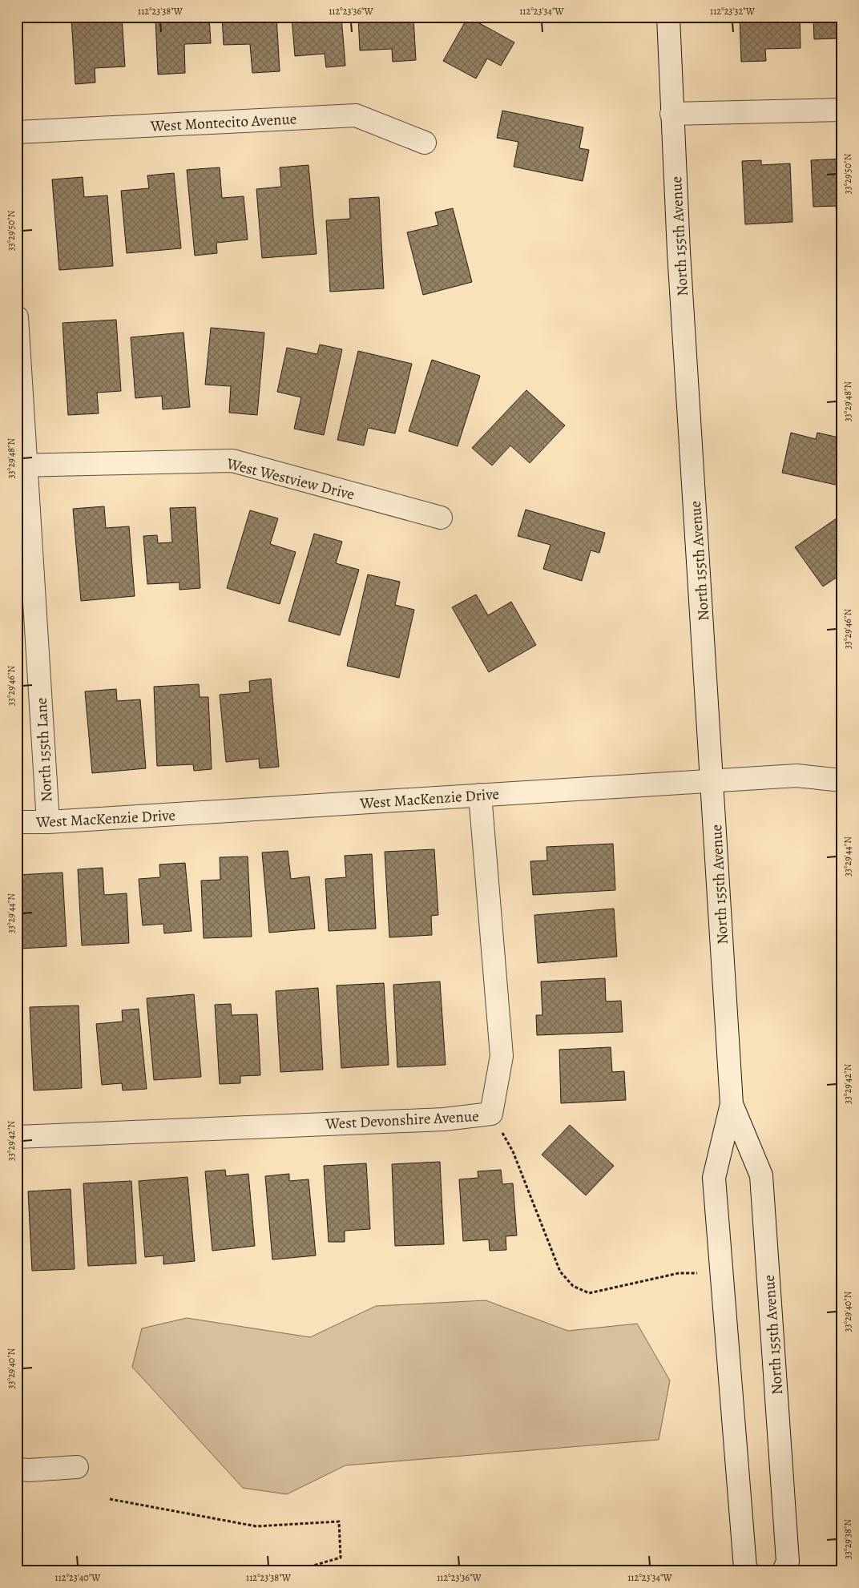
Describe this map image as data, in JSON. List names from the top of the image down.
{
  "streets": {
    "street": [
      "West Montecito Avenue",
      "North 155th Avenue",
      "West Westview Drive",
      "North 155th Lane",
      "West MacKenzie Drive",
      "West Devonshire Avenue"
    ]
  },
  "crossings": [
    ["North 155th Avenue", "West MacKenzie Drive"],
    ["West Westview Drive", "North 155th Lane"],
    ["North 155th Lane", "West MacKenzie Drive"],
    ["West MacKenzie Drive", "West Devonshire Avenue"]
  ],
  "coordinates": [
    "112°23'38\"W",
    "112°23'36\"W",
    "112°23'34\"W",
    "112°23'32\"W",
    "33°29'50\"N",
    "33°29'48\"N",
    "33°29'46\"N",
    "33°29'44\"N",
    "33°29'42\"N",
    "33°29'40\"N",
    "33°29'38\"N",
    "112°23'40\"W"
  ]
}
